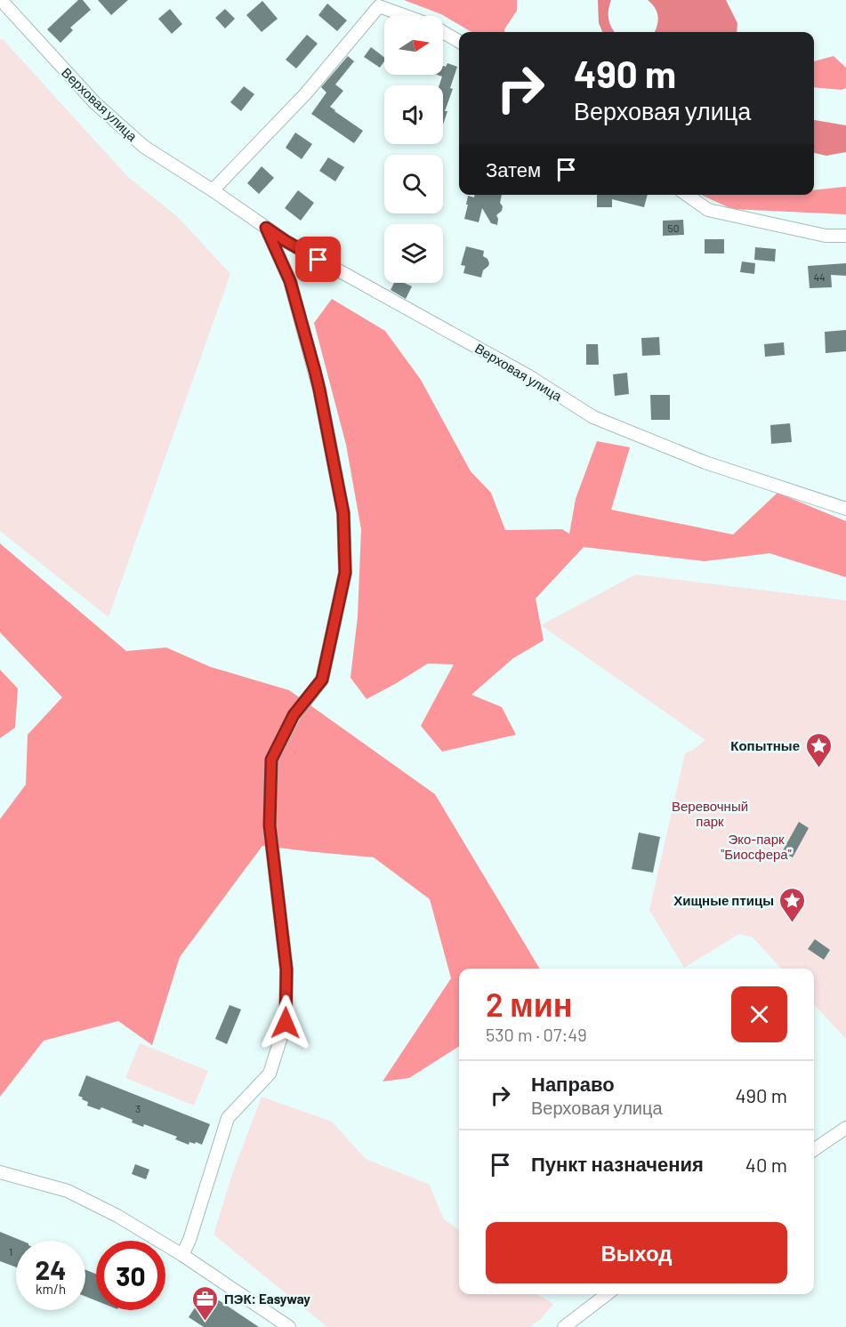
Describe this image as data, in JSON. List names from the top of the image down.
{
  "streets": {
    "street": ["Верховая улица"]
  },
  "parks": ["Веревочный парк", "Эко-парк \"Биосфера\""],
  "places": {
    "place": ["Копытные", "Хищные птицы"],
    "office": ["ПЭК: Easyway"]
  },
  "house_numbers": [
    "50",
    "44",
    "3",
    "1"
  ],
  "north": "right",
  "page": {
    "turn": ["490 m", "Верховая улица"],
    "then": "Затем",
    "heading": ["2 мин", "530 m · 07:49"],
    "list": [
      {
        "name": "Направо",
        "note": "Верховая улица",
        "value": "490 m"
      },
      {
        "name": "Пункт назначения",
        "value": "40 m"
      }
    ],
    "buttons": "Выход",
    "speed": "24 km/h",
    "limit": "30"
  }
}
